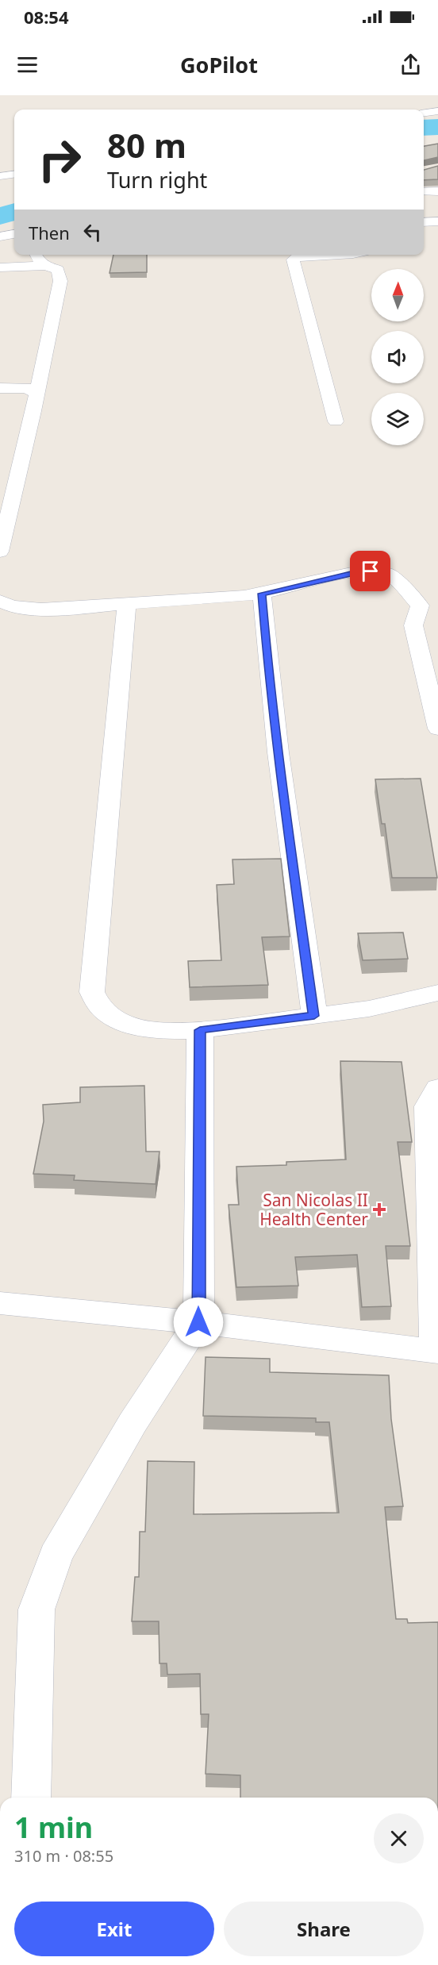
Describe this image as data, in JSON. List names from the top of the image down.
{
  "places": {
    "health": ["San Nicolas II Health Center"]
  },
  "north": "top",
  "page": {
    "status": "08:54",
    "header": "GoPilot",
    "turn": ["80 m", "Turn right"],
    "then": "Then",
    "heading": ["1 min", "310 m · 08:55"],
    "buttons": ["Exit", "Share"]
  }
}
